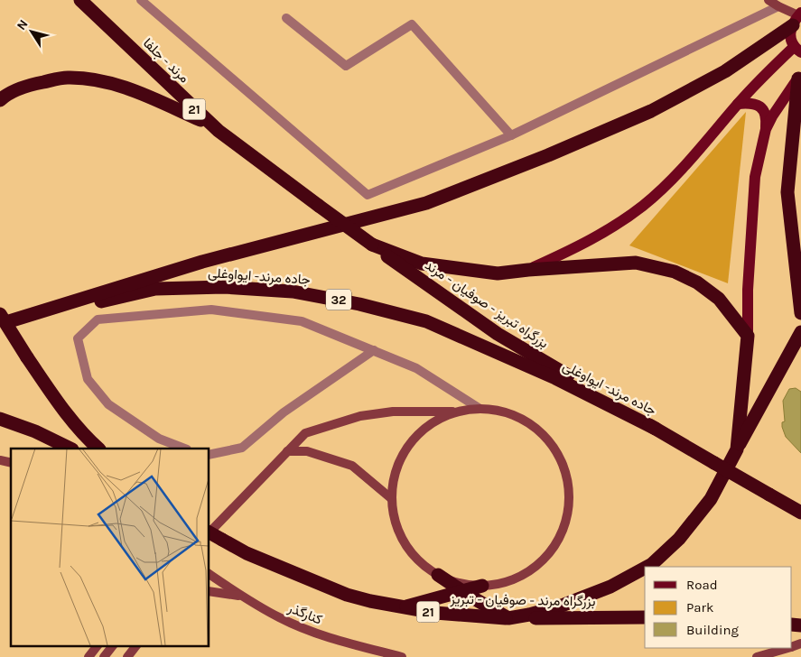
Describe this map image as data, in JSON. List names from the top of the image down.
{
  "streets": {
    "highway": [
      "مرند - جلفا",
      "21",
      "جاده مرند- ایواوغلی",
      "32",
      "بزرگراه تبریز - صوفیان - مرند",
      "بزرگراه مرند - صوفیان - تبریز"
    ],
    "street": ["کنارگذر"]
  },
  "crossings": [
    ["مرند - جلفا", "بزرگراه تبریز - صوفیان - مرند"],
    ["21", "جاده مرند- ایواوغلی"],
    ["21", "بزرگراه تبریز - صوفیان - مرند"],
    ["جاده مرند- ایواوغلی", "بزرگراه تبریز - صوفیان - مرند"]
  ],
  "legend": ["Road", "Park", "Building"],
  "north": "top left"
}
